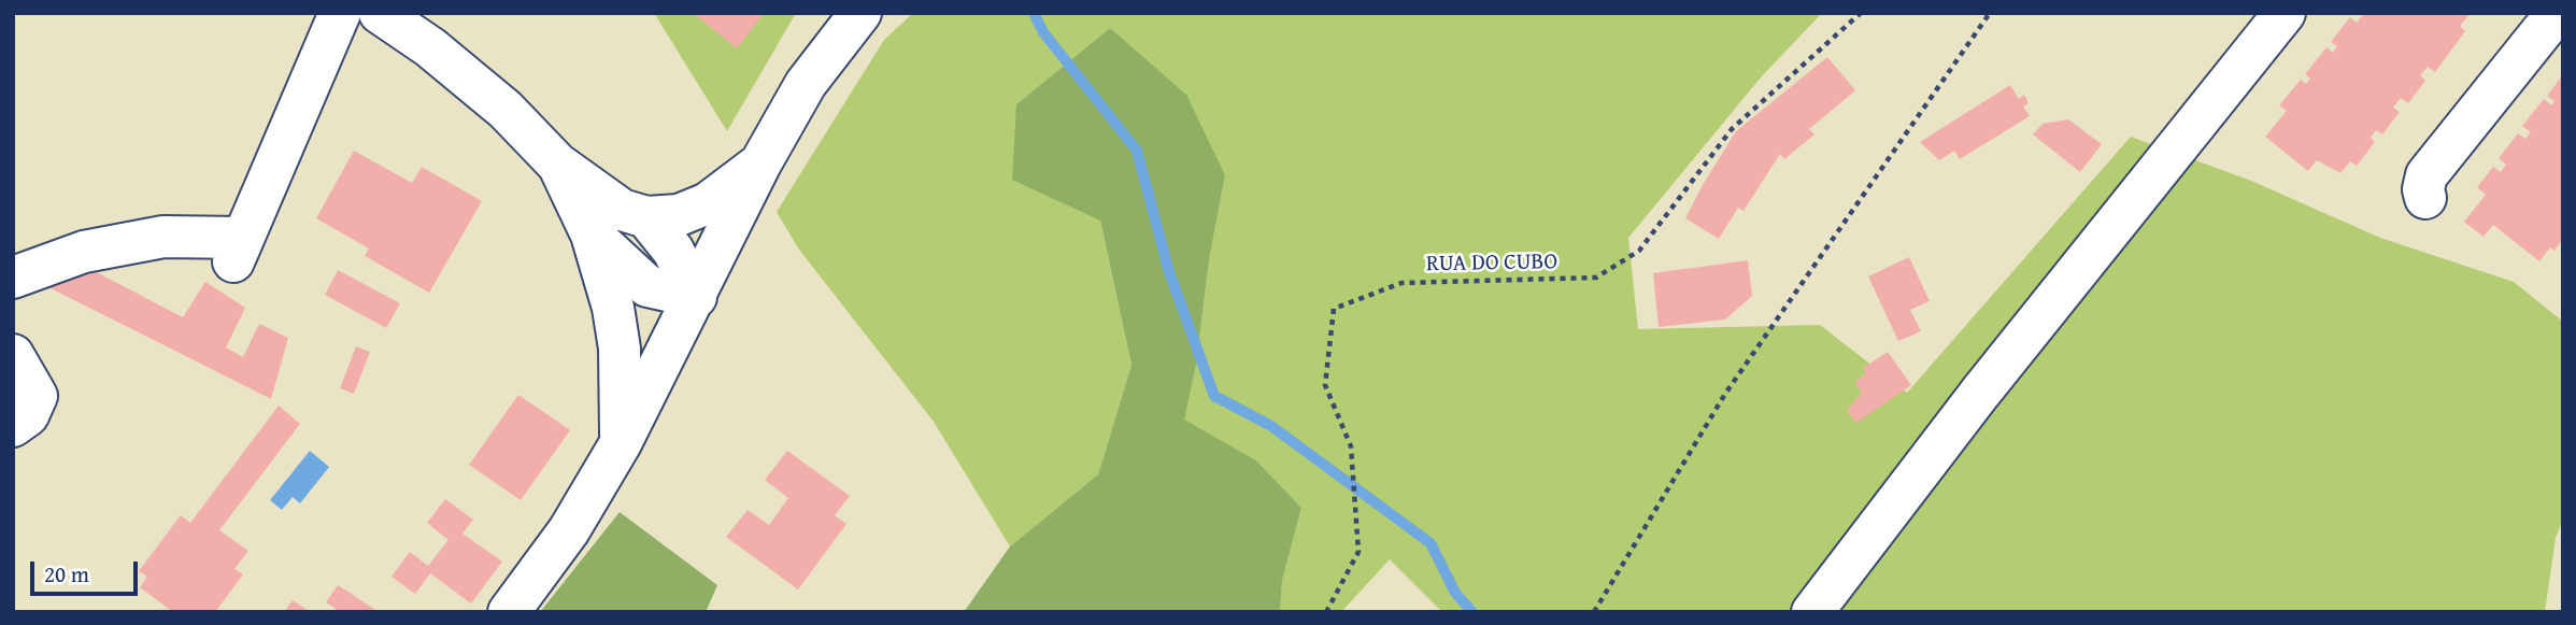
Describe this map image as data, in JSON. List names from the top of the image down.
{
  "streets": {
    "path": ["RUA DO CUBO"]
  },
  "scale_bar": "20 m"
}
